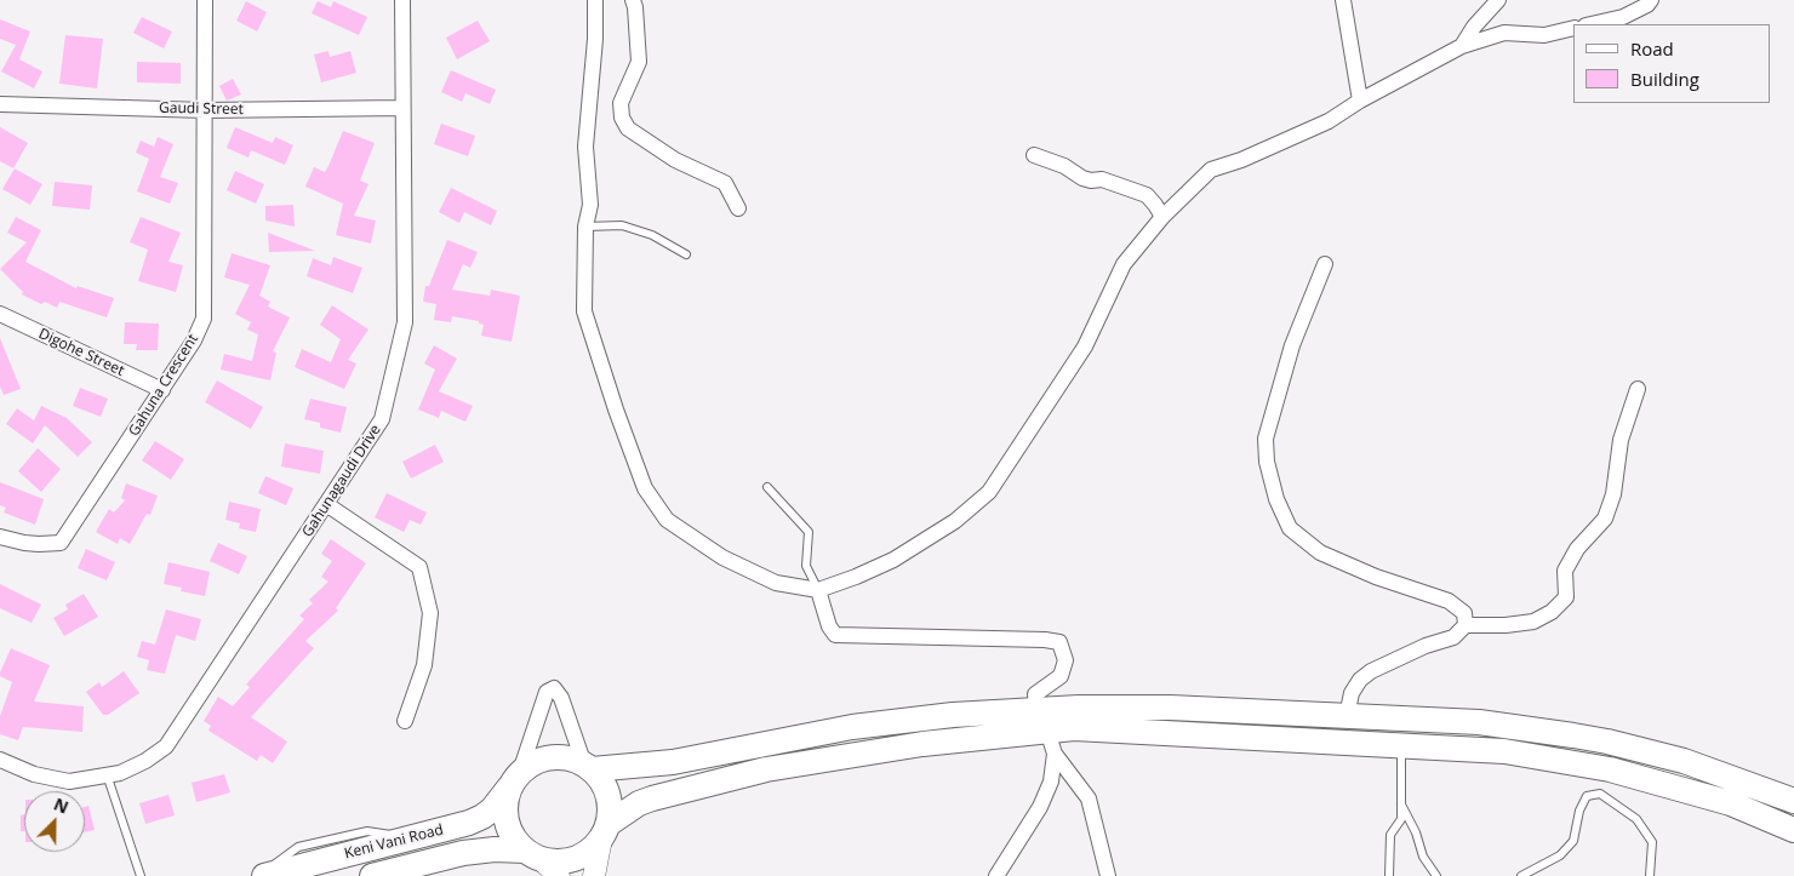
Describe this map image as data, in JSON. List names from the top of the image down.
{
  "streets": {
    "main road": ["Keni Vani Road"],
    "street": [
      "Gaudi Street",
      "Digohe Street",
      "Gahuna Crescent",
      "Gahunagaudi Drive"
    ]
  },
  "crossings": [
    ["Gaudi Street", "Gahuna Crescent"],
    ["Gaudi Street", "Gahunagaudi Drive"],
    ["Digohe Street", "Gahuna Crescent"]
  ],
  "legend": ["Road", "Building"],
  "north": "top right"
}
